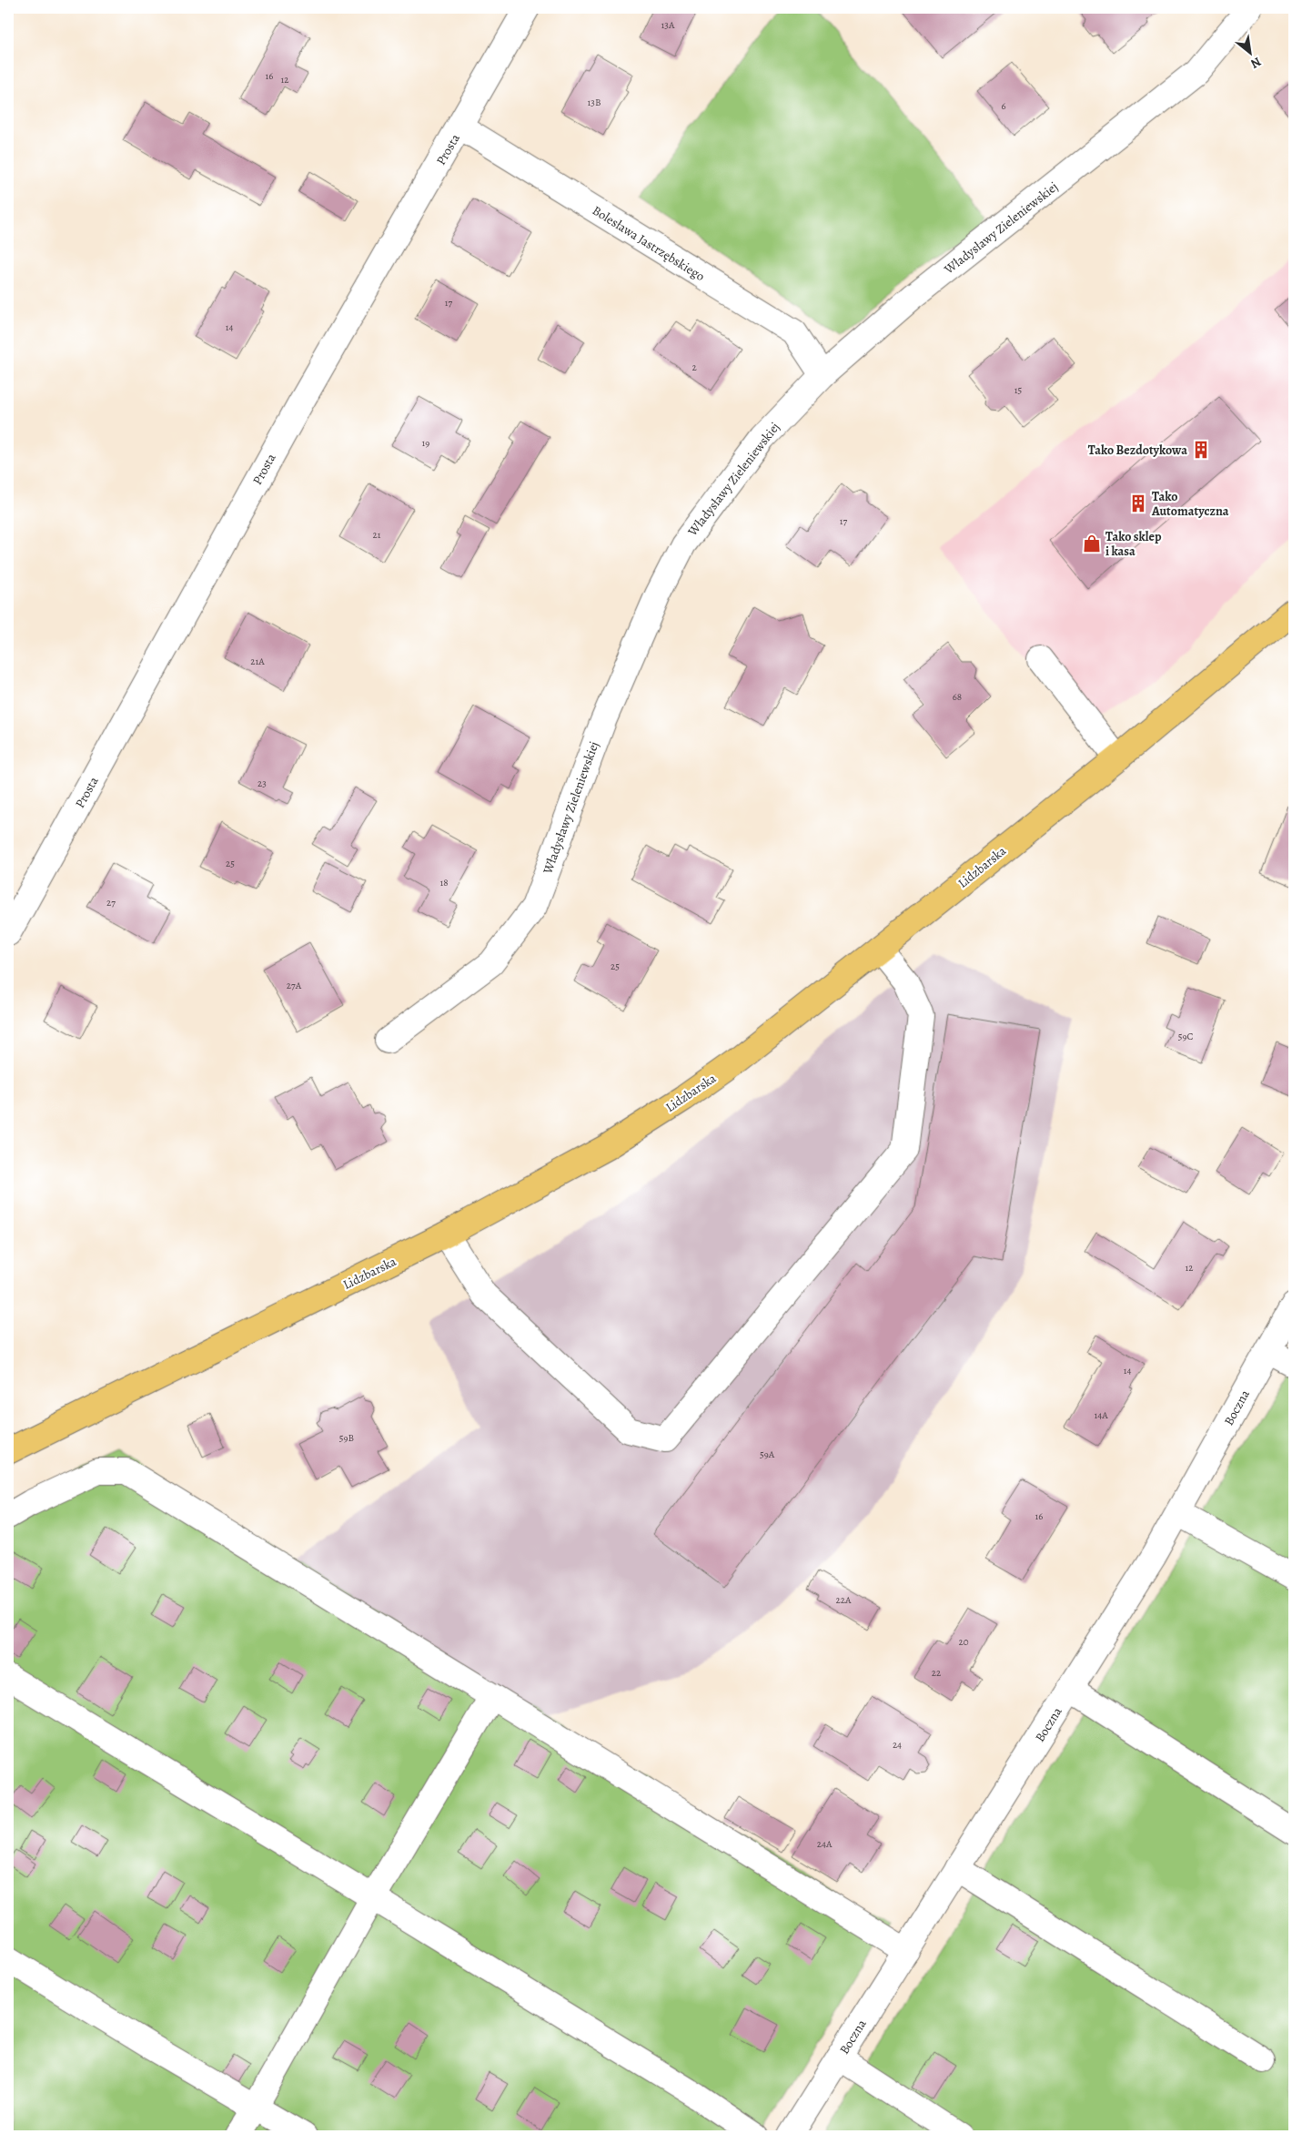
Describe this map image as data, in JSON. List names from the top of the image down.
{
  "streets": {
    "main road": ["Lidzbarska"],
    "street": [
      "Prosta",
      "Władysławy Zieleniewskiej",
      "Bolesława Jastrzębskiego",
      "Boczna"
    ]
  },
  "crossings": [
    ["Prosta", "Bolesława Jastrzębskiego"],
    ["Władysławy Zieleniewskiej", "Bolesława Jastrzębskiego"]
  ],
  "places": {
    "building": ["Tako Bezdotykowa", "Tako Automatyczna"],
    "shop": ["Tako sklep i kasa"]
  },
  "house_numbers": [
    "13A",
    "16",
    "12",
    "13B",
    "6",
    "17",
    "14",
    "2",
    "15",
    "19",
    "17",
    "21",
    "21A",
    "68",
    "23",
    "25",
    "18",
    "27",
    "25",
    "27A",
    "59C",
    "12",
    "14",
    "14A",
    "59B",
    "59A",
    "16",
    "22A",
    "20",
    "22",
    "24",
    "24A"
  ],
  "north": "bottom right"
}
